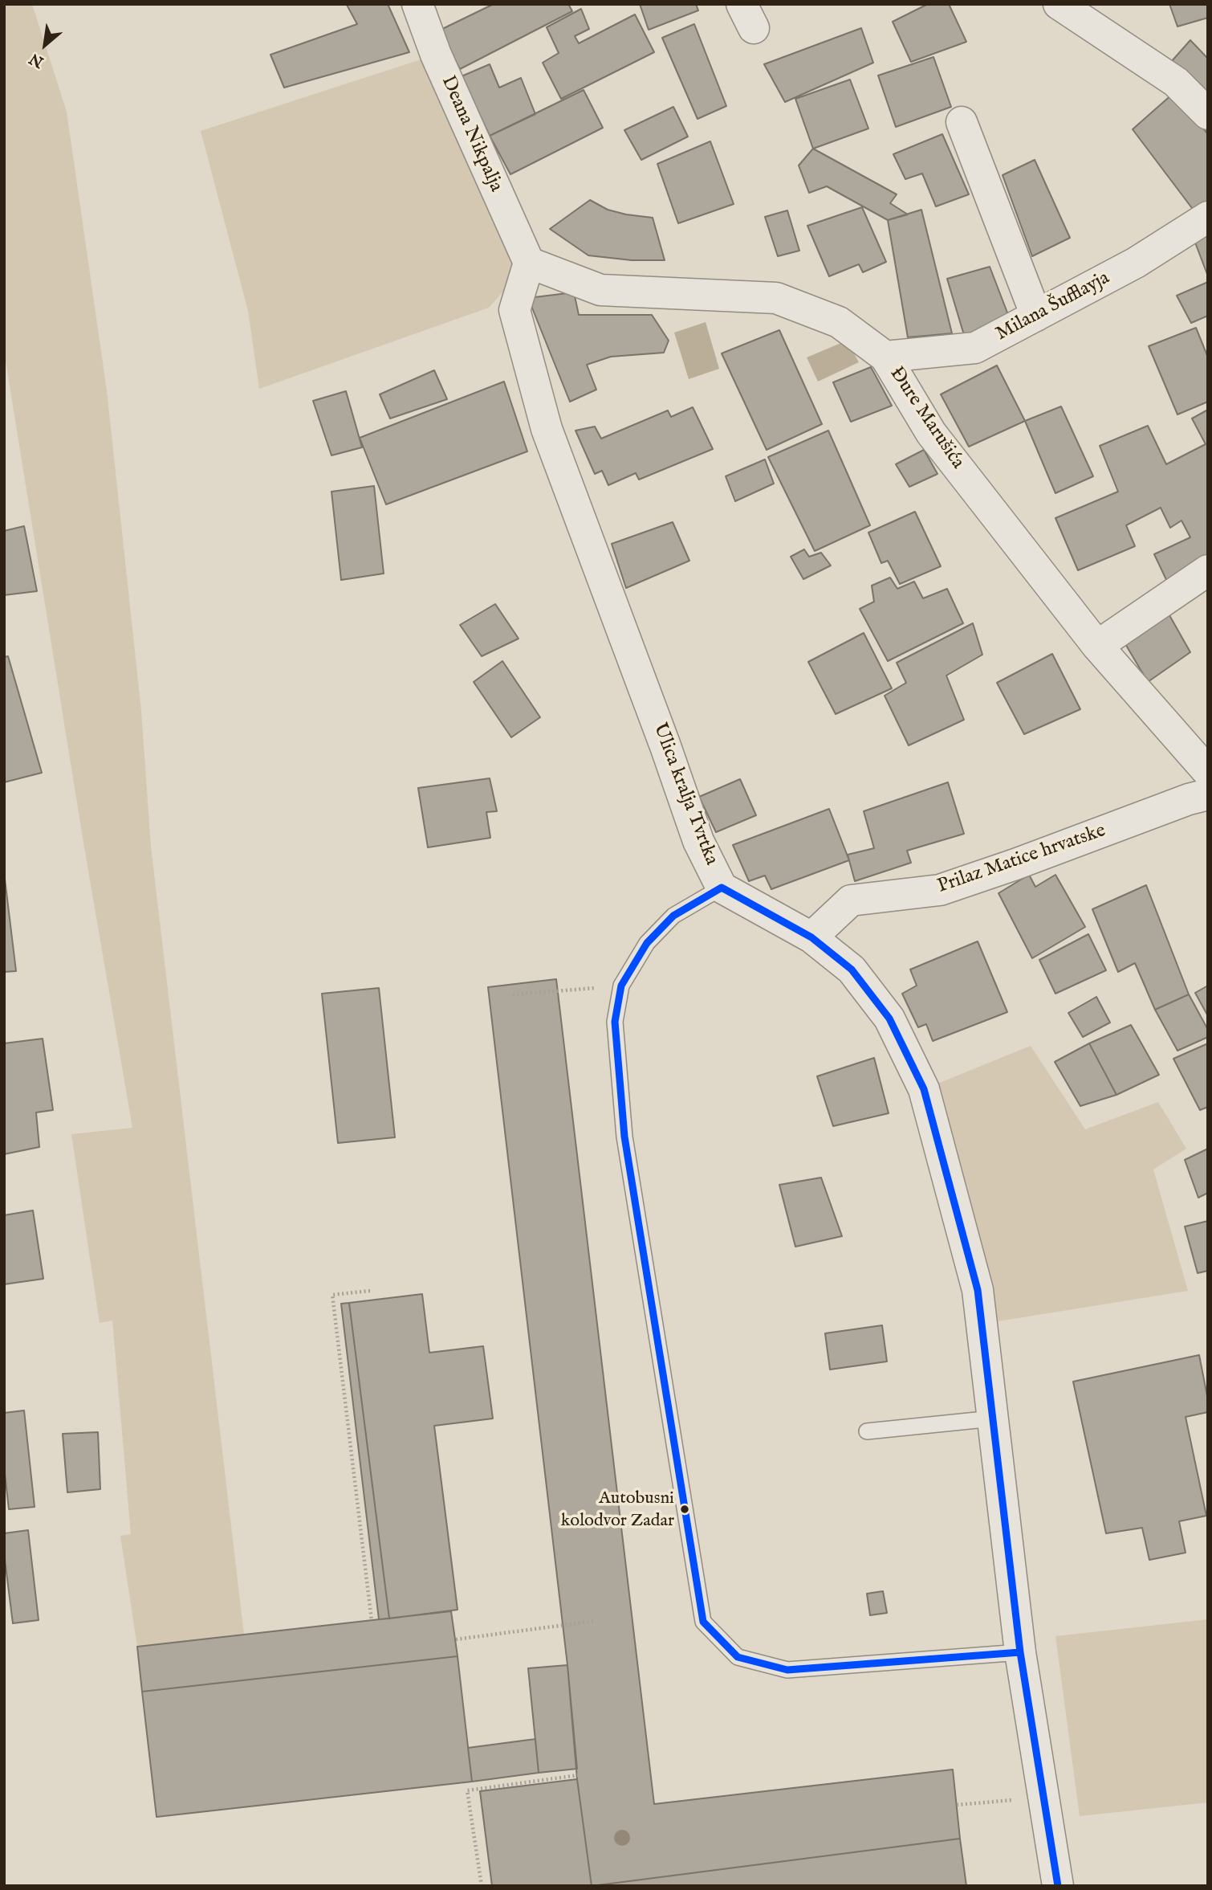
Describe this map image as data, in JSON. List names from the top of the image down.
{
  "streets": {
    "street": [
      "Deana Nikpalja",
      "Milana Šufflayja",
      "Đure Marušića",
      "Ulica kralja Tvrtka",
      "Prilaz Matice hrvatske"
    ]
  },
  "crossings": [
    ["Deana Nikpalja", "Đure Marušića"],
    ["Deana Nikpalja", "Ulica kralja Tvrtka"],
    ["Milana Šufflayja", "Đure Marušića"],
    ["Đure Marušića", "Ulica kralja Tvrtka"],
    ["Ulica kralja Tvrtka", "Prilaz Matice hrvatske"]
  ],
  "places": ["Autobusni kolodvor Zadar"],
  "north": "bottom left"
}
